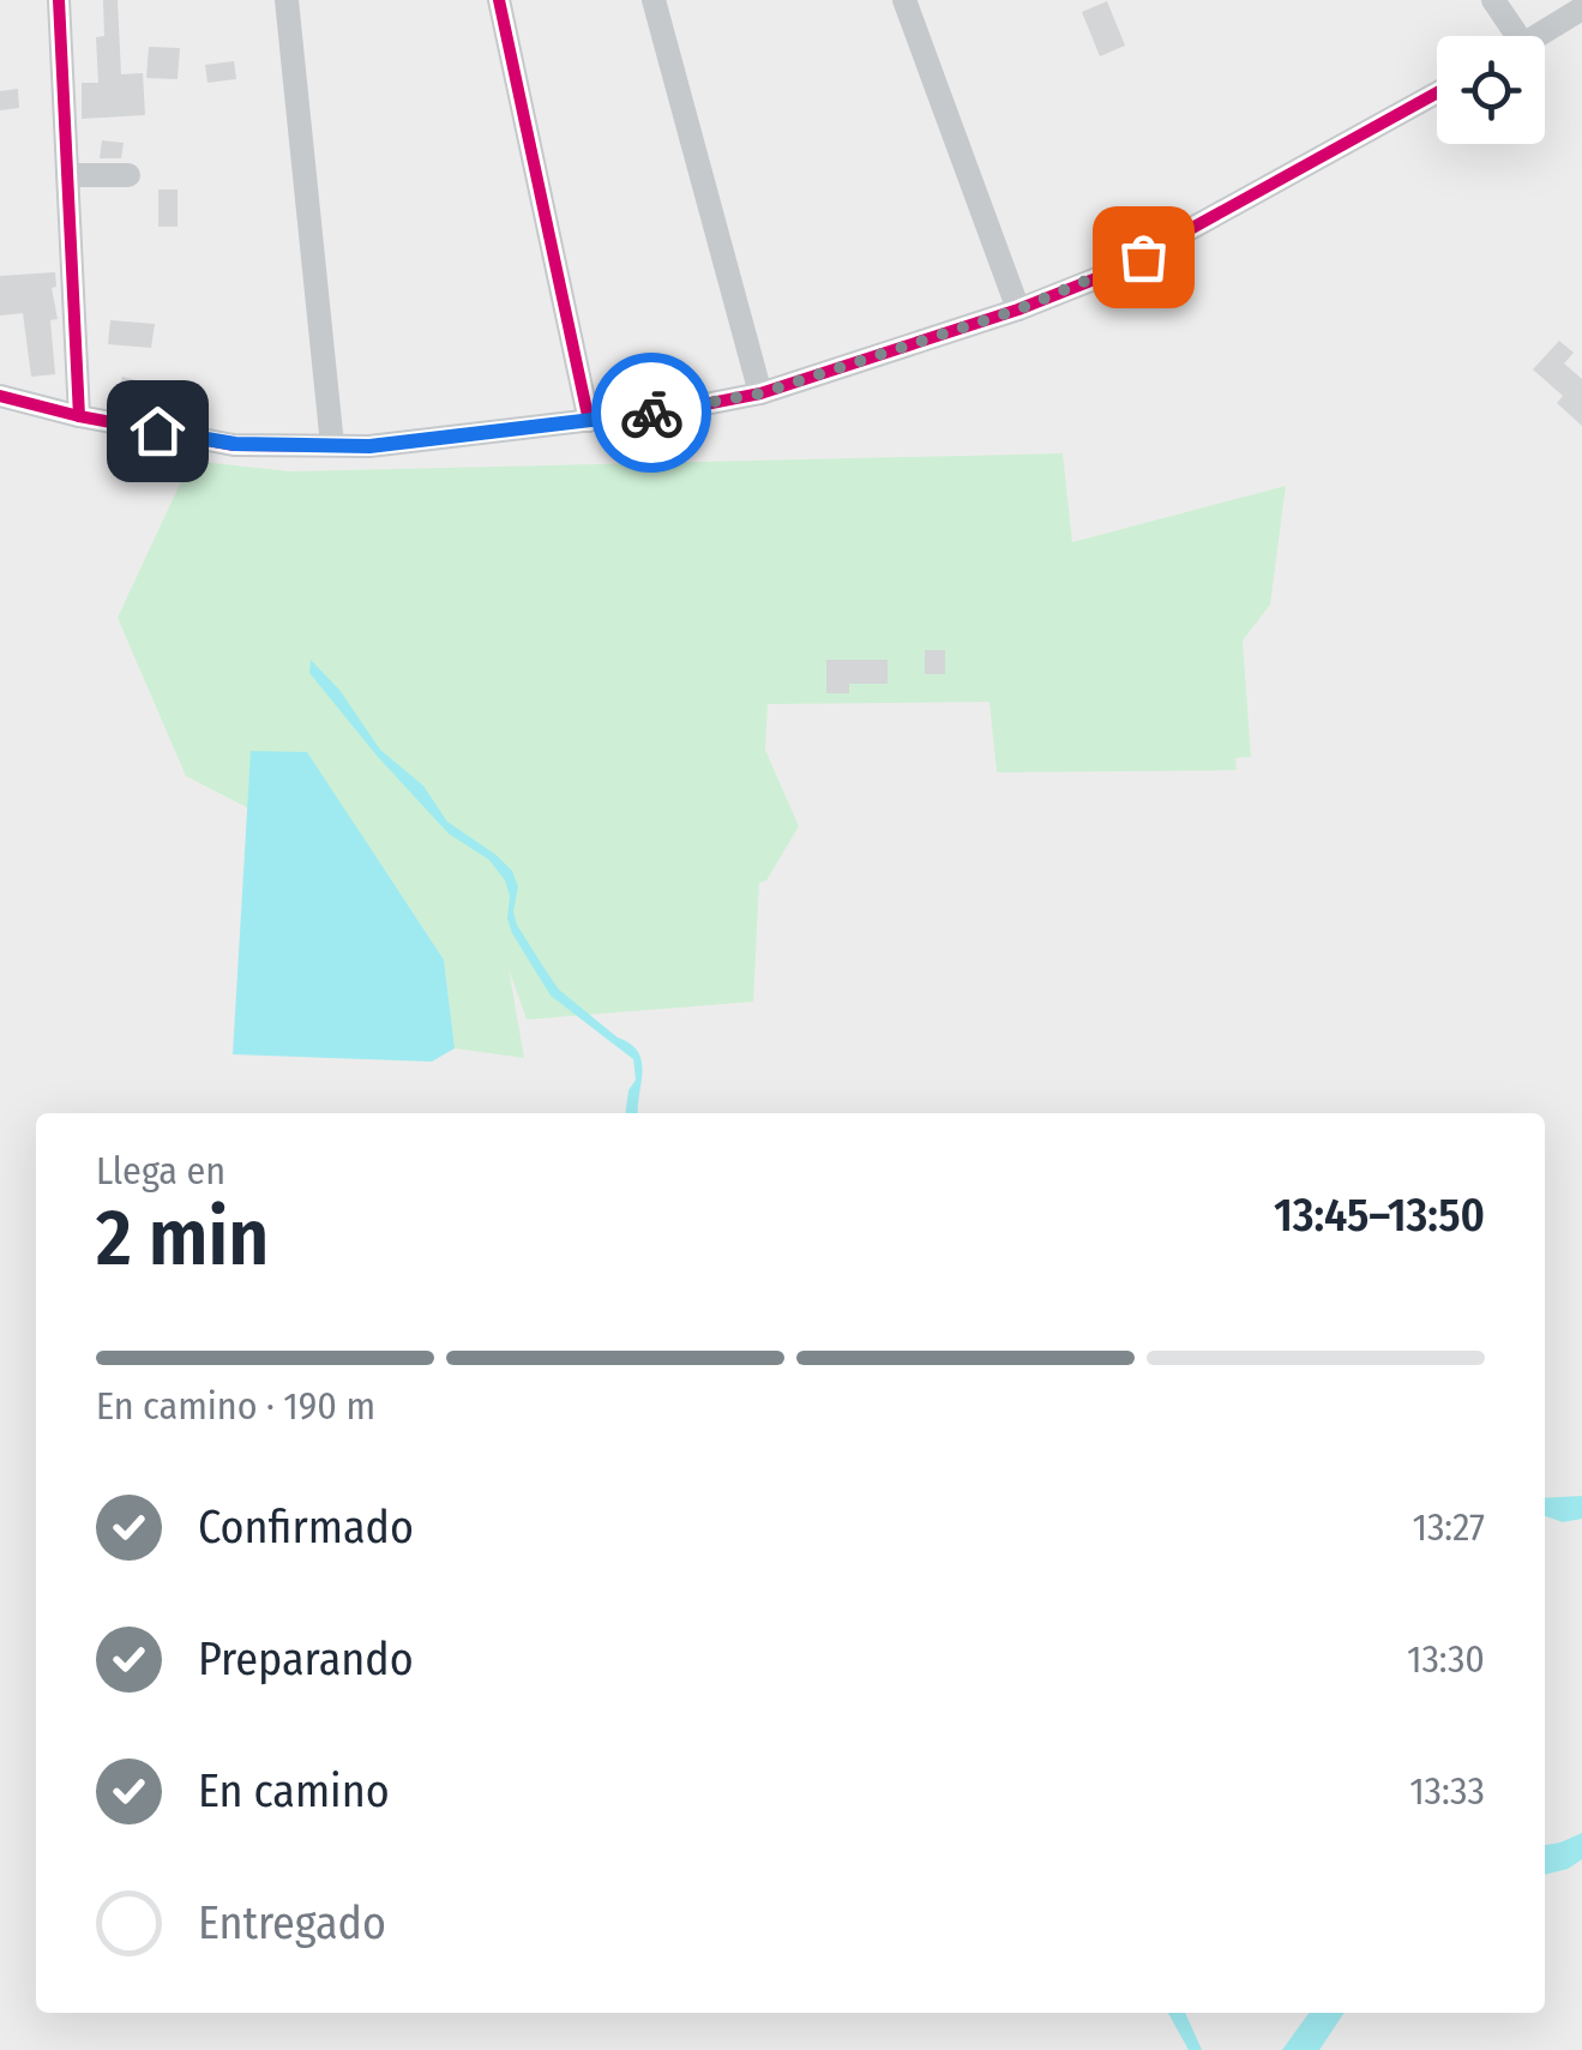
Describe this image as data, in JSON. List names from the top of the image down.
{
  "page": {
    "heading": ["2 min", "Llega en", "13:45–13:50"],
    "bar": "En camino · 190 m",
    "list": [
      ["Confirmado", "13:27"],
      ["Preparando", "13:30"],
      ["En camino", "13:33"],
      "Entregado"
    ]
  }
}
